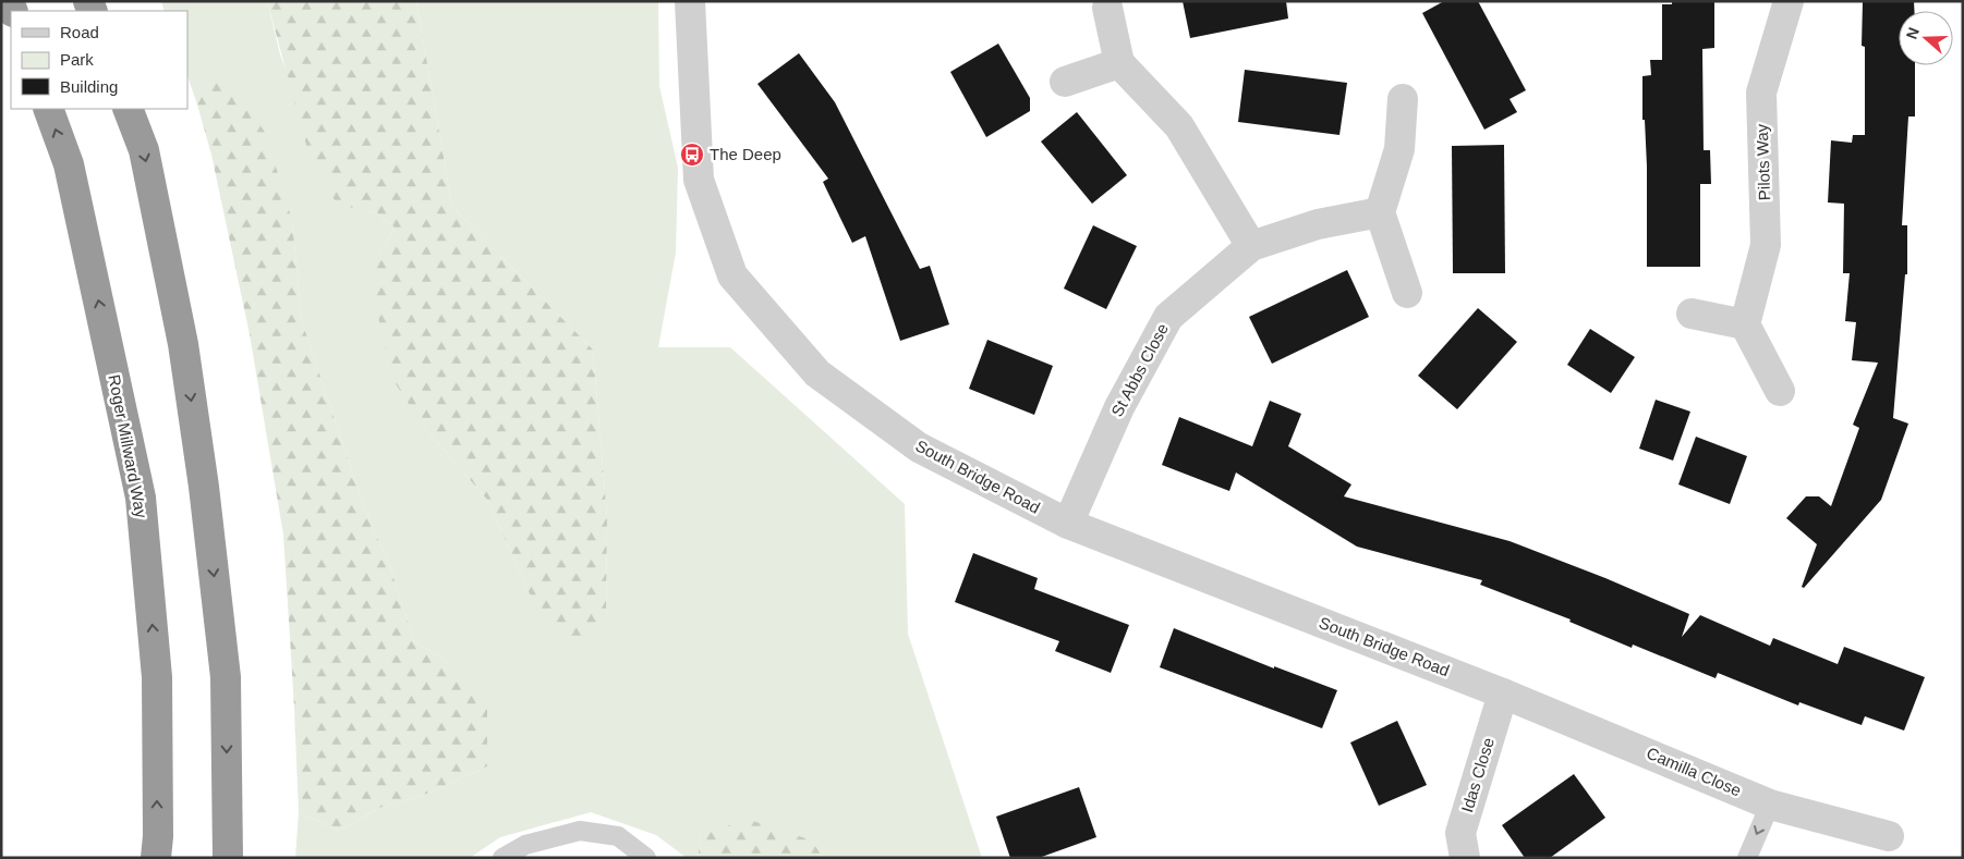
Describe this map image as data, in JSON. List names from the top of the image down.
{
  "streets": {
    "highway": ["Roger Millward Way"],
    "street": [
      "Pilots Way",
      "St Abbs Close",
      "South Bridge Road",
      "Camilla Close",
      "Idas Close"
    ]
  },
  "crossings": [
    ["St Abbs Close", "South Bridge Road"],
    ["South Bridge Road", "Camilla Close"],
    ["South Bridge Road", "Idas Close"],
    ["Camilla Close", "Idas Close"]
  ],
  "places": {
    "bus stop": ["The Deep"]
  },
  "legend": ["Road", "Park", "Building"],
  "north": "left"
}
